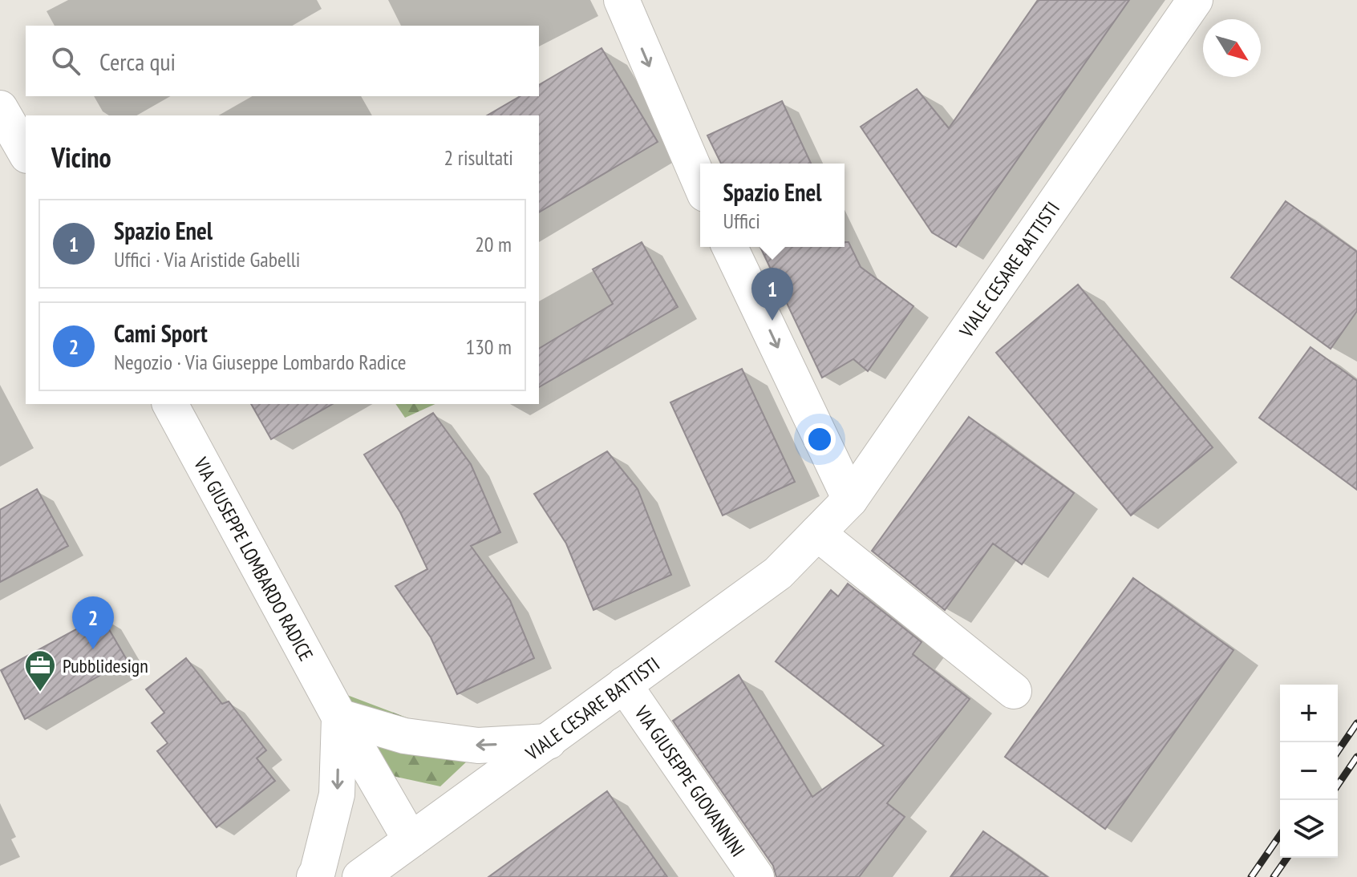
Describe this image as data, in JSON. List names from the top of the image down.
{
  "streets": {
    "street": ["VIALE CESARE BATTISTI", "VIA GIUSEPPE LOMBARDO RADICE", "VIA GIUSEPPE GIOVANNINI"]
  },
  "crossings": [
    ["VIALE CESARE BATTISTI", "VIA GIUSEPPE LOMBARDO RADICE"],
    ["VIALE CESARE BATTISTI", "VIA GIUSEPPE GIOVANNINI"]
  ],
  "places": {
    "office": ["Pubblidesign"]
  },
  "north": "bottom right",
  "page": {
    "search": "Cerca qui",
    "heading": ["Vicino", "2 risultati"],
    "popup": ["Spazio Enel", "Uffici"],
    "list": [
      {
        "mark": "1",
        "name": "Spazio Enel",
        "note": "Uffici · Via Aristide Gabelli",
        "value": "20 m"
      },
      {
        "mark": "2",
        "name": "Cami Sport",
        "note": "Negozio · Via Giuseppe Lombardo Radice",
        "value": "130 m"
      }
    ],
    "pins": ["1", "2"],
    "map_buttons": ["+", "−"]
  }
}
